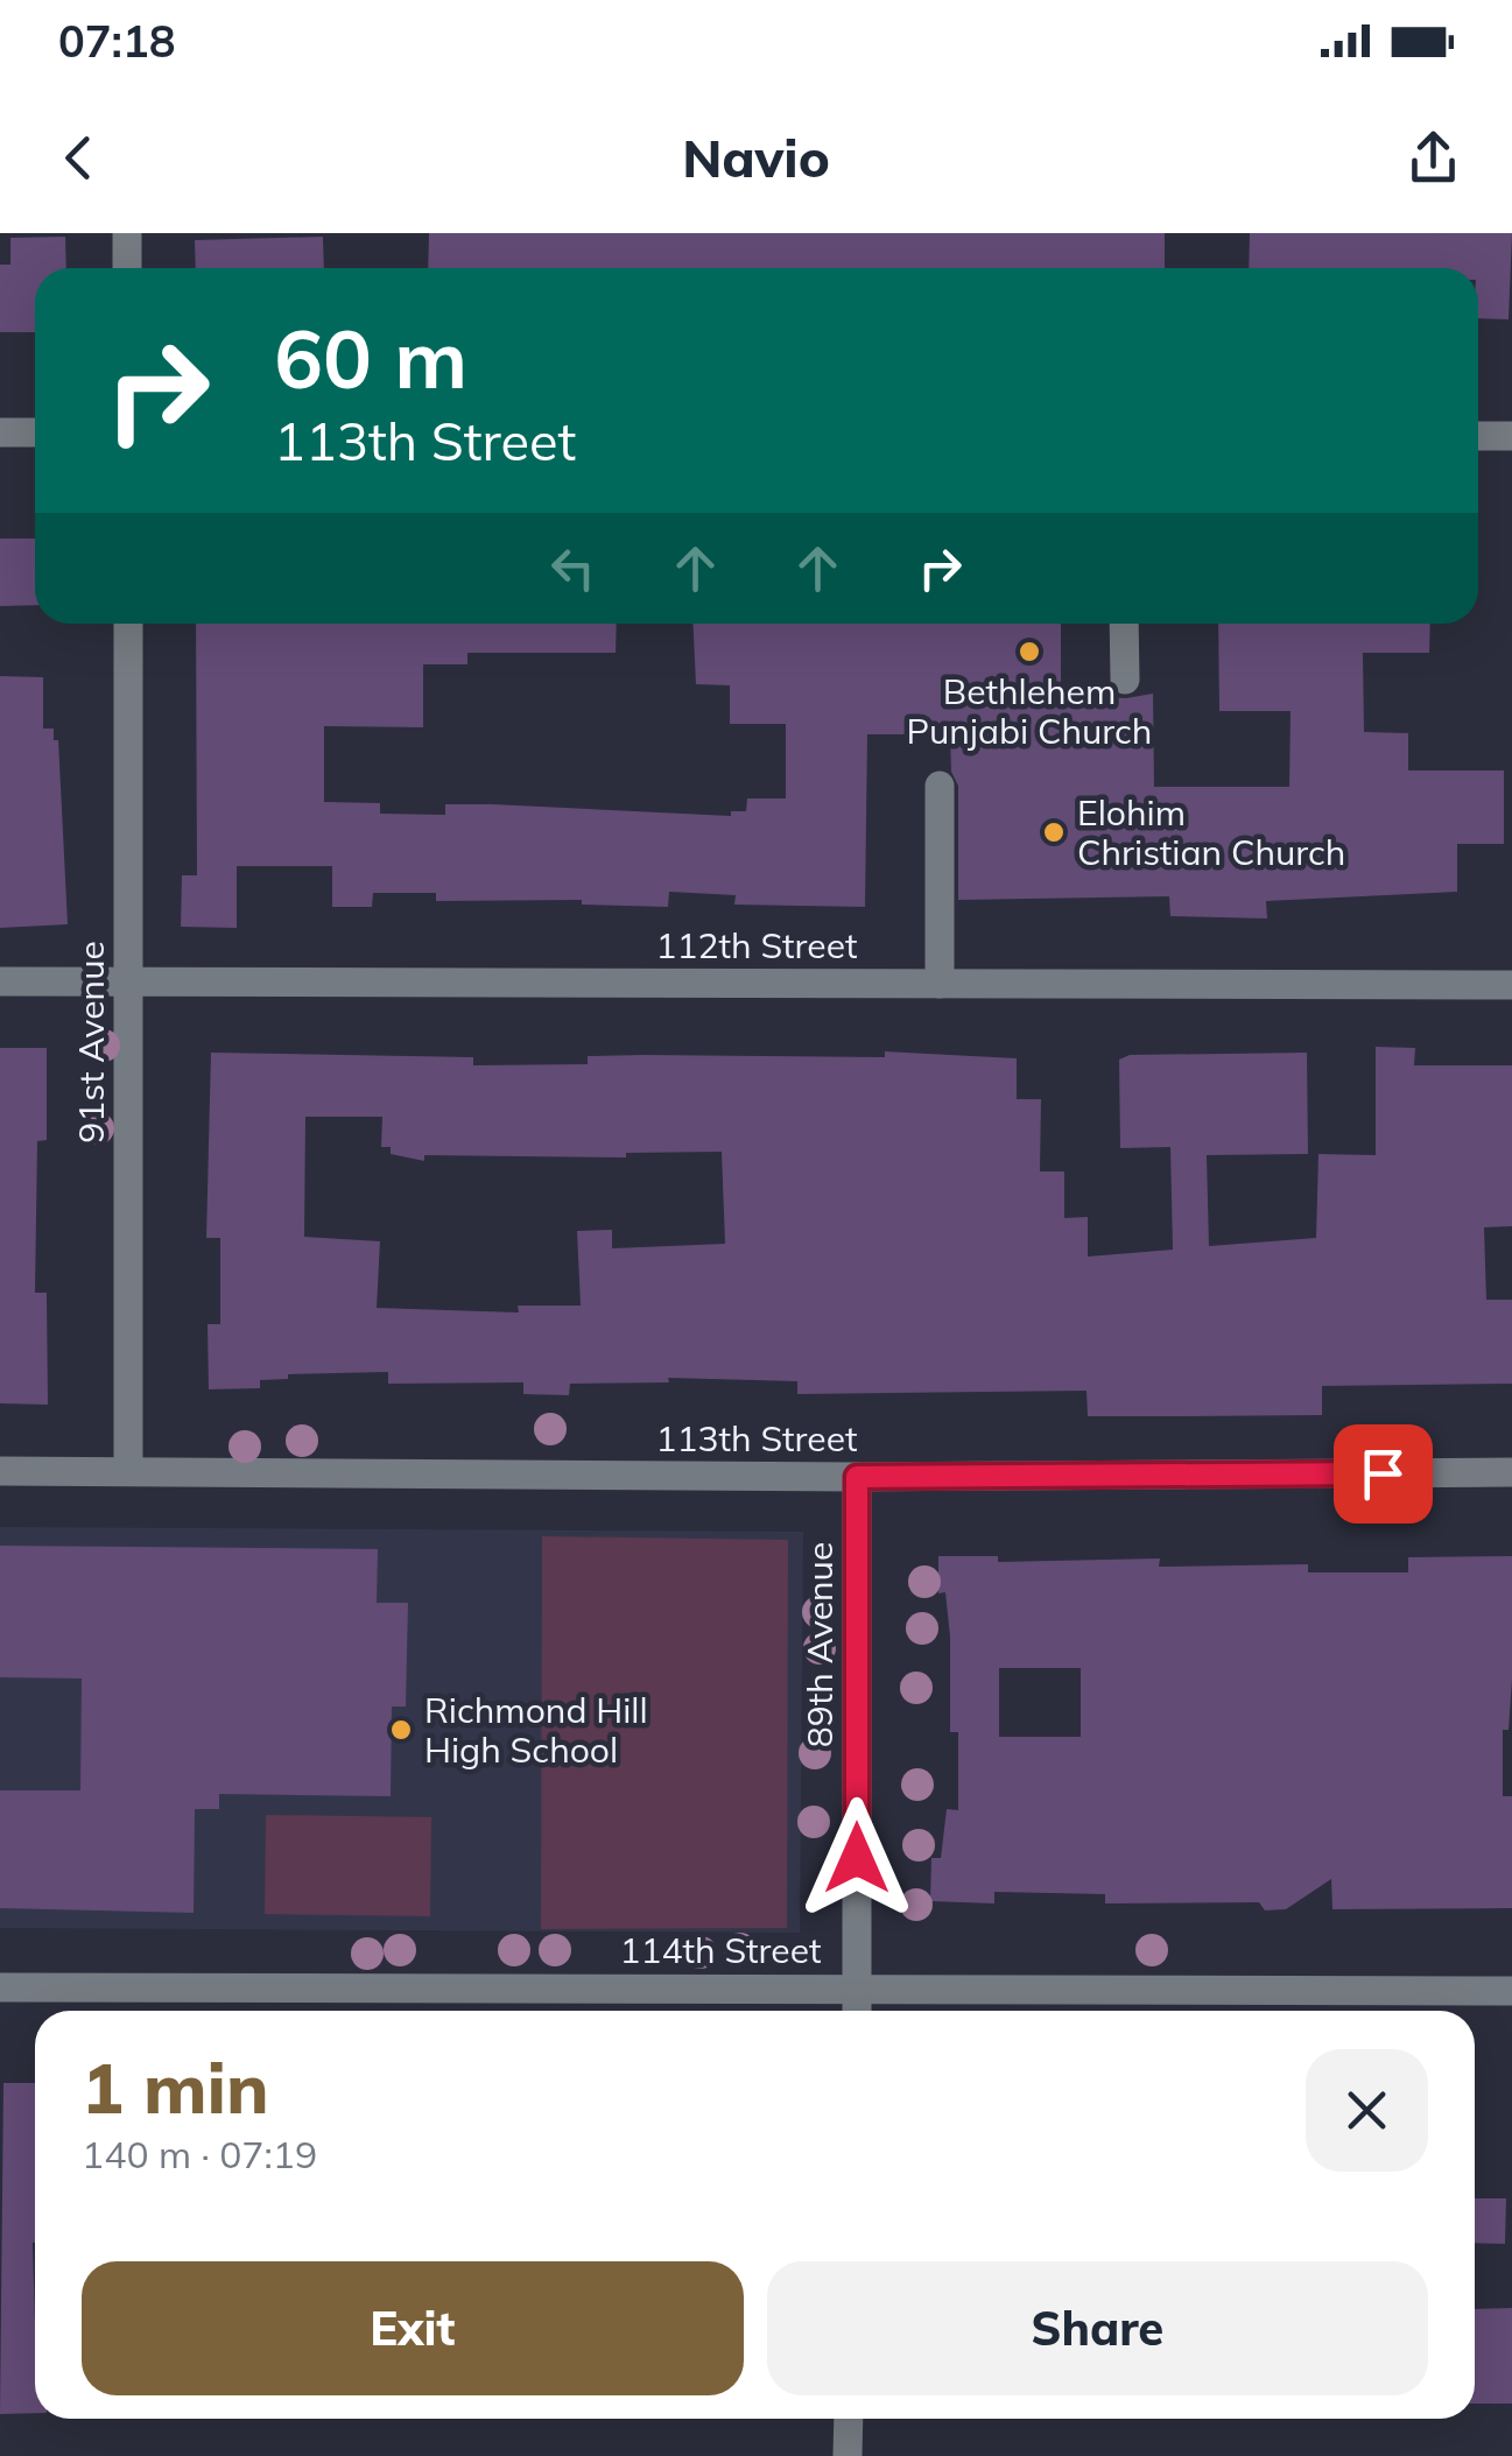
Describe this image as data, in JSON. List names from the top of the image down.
{
  "streets": {
    "street": [
      "112th Street",
      "91st Avenue",
      "113th Street",
      "89th Avenue",
      "114th Street"
    ]
  },
  "crossings": [
    ["112th Street", "91st Avenue"],
    ["91st Avenue", "113th Street"],
    ["113th Street", "89th Avenue"],
    ["89th Avenue", "114th Street"]
  ],
  "places": ["Bethlehem Punjabi Church", "Elohim Christian Church", "Richmond Hill High School"],
  "page": {
    "status": "07:18",
    "header": "Navio",
    "turn": ["60 m", "113th Street"],
    "heading": ["1 min", "140 m · 07:19"],
    "buttons": ["Exit", "Share"]
  }
}
